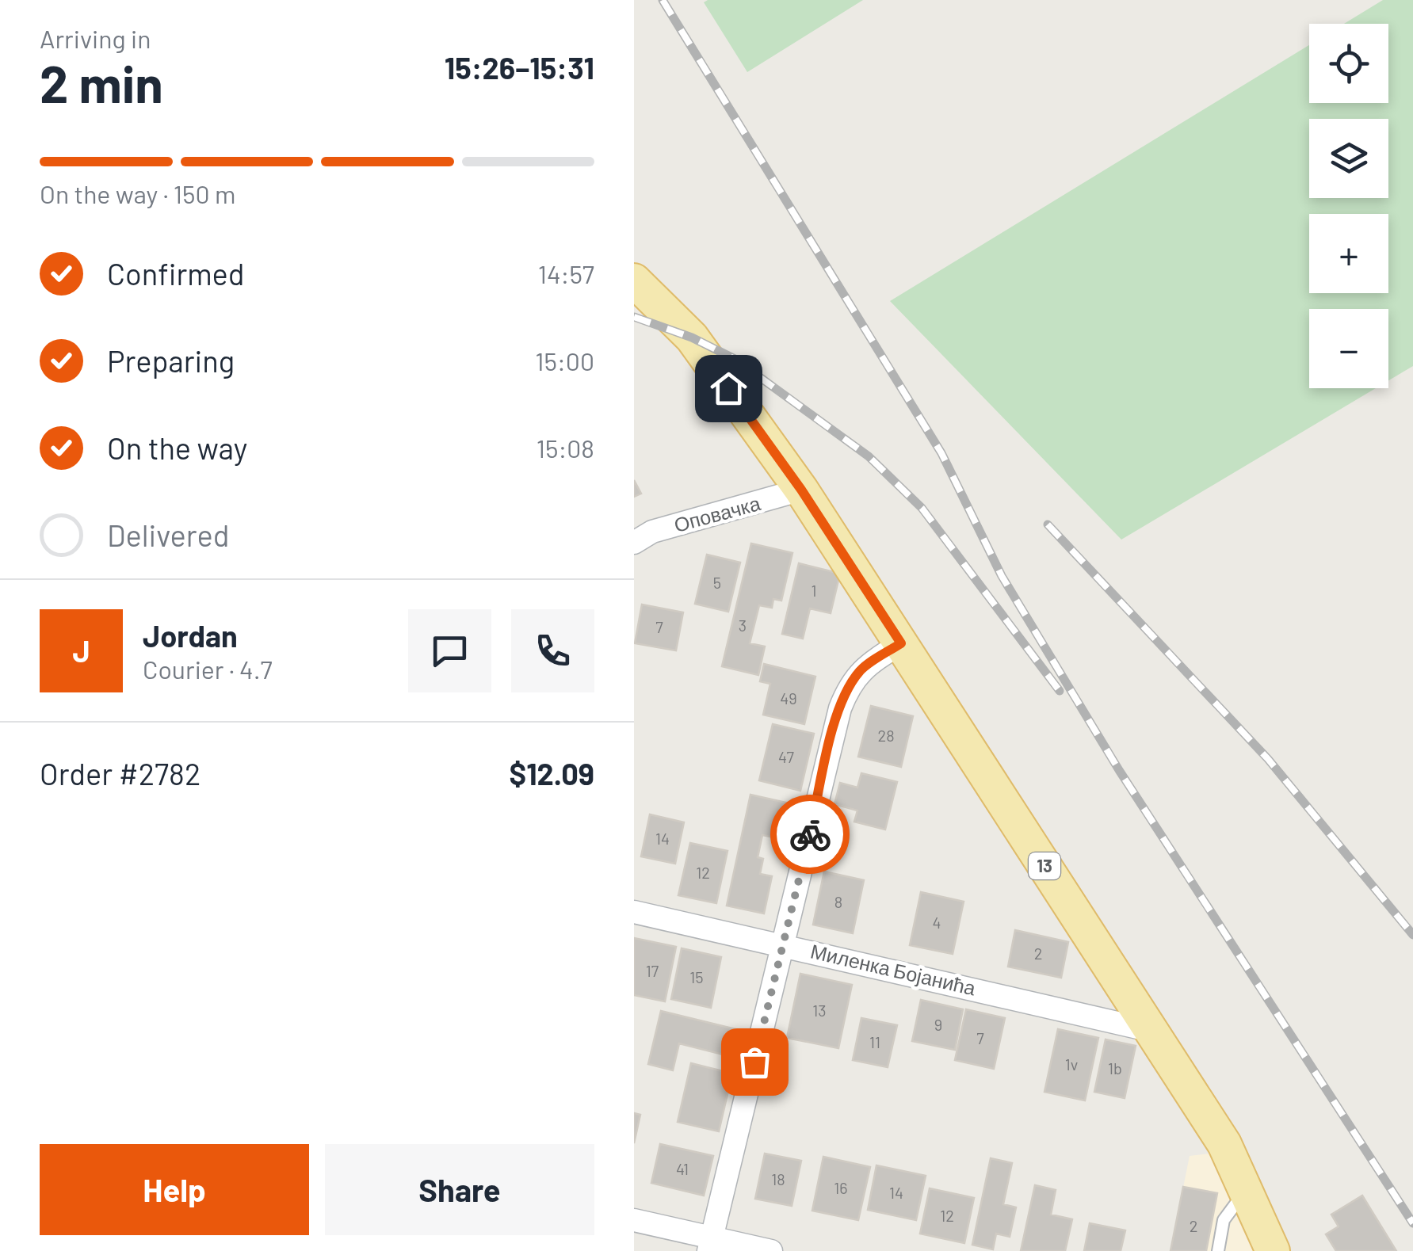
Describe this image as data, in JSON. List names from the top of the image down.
{
  "streets": {
    "main road": ["13"],
    "street": ["Оповачка", "Миленка Бојанића"]
  },
  "crossings": [
    ["Оповачка", "13"],
    ["13", "Миленка Бојанића"]
  ],
  "house_numbers": [
    "5",
    "1",
    "3",
    "7",
    "49",
    "28",
    "47",
    "14",
    "12",
    "8",
    "4",
    "2",
    "17",
    "15",
    "13",
    "9",
    "7",
    "11",
    "1v",
    "1b",
    "41",
    "18",
    "16",
    "14",
    "12",
    "2"
  ],
  "page": {
    "heading": ["2 min", "Arriving in", "15:26–15:31"],
    "panel": [
      "Jordan",
      "Courier · 4.7",
      "Order #2782",
      "$12.09"
    ],
    "map_buttons": ["+", "−"],
    "bar": "On the way · 150 m",
    "list": [
      ["Confirmed", "14:57"],
      ["Preparing", "15:00"],
      ["On the way", "15:08"],
      "Delivered"
    ],
    "round": "J",
    "buttons": ["Help", "Share"]
  }
}
